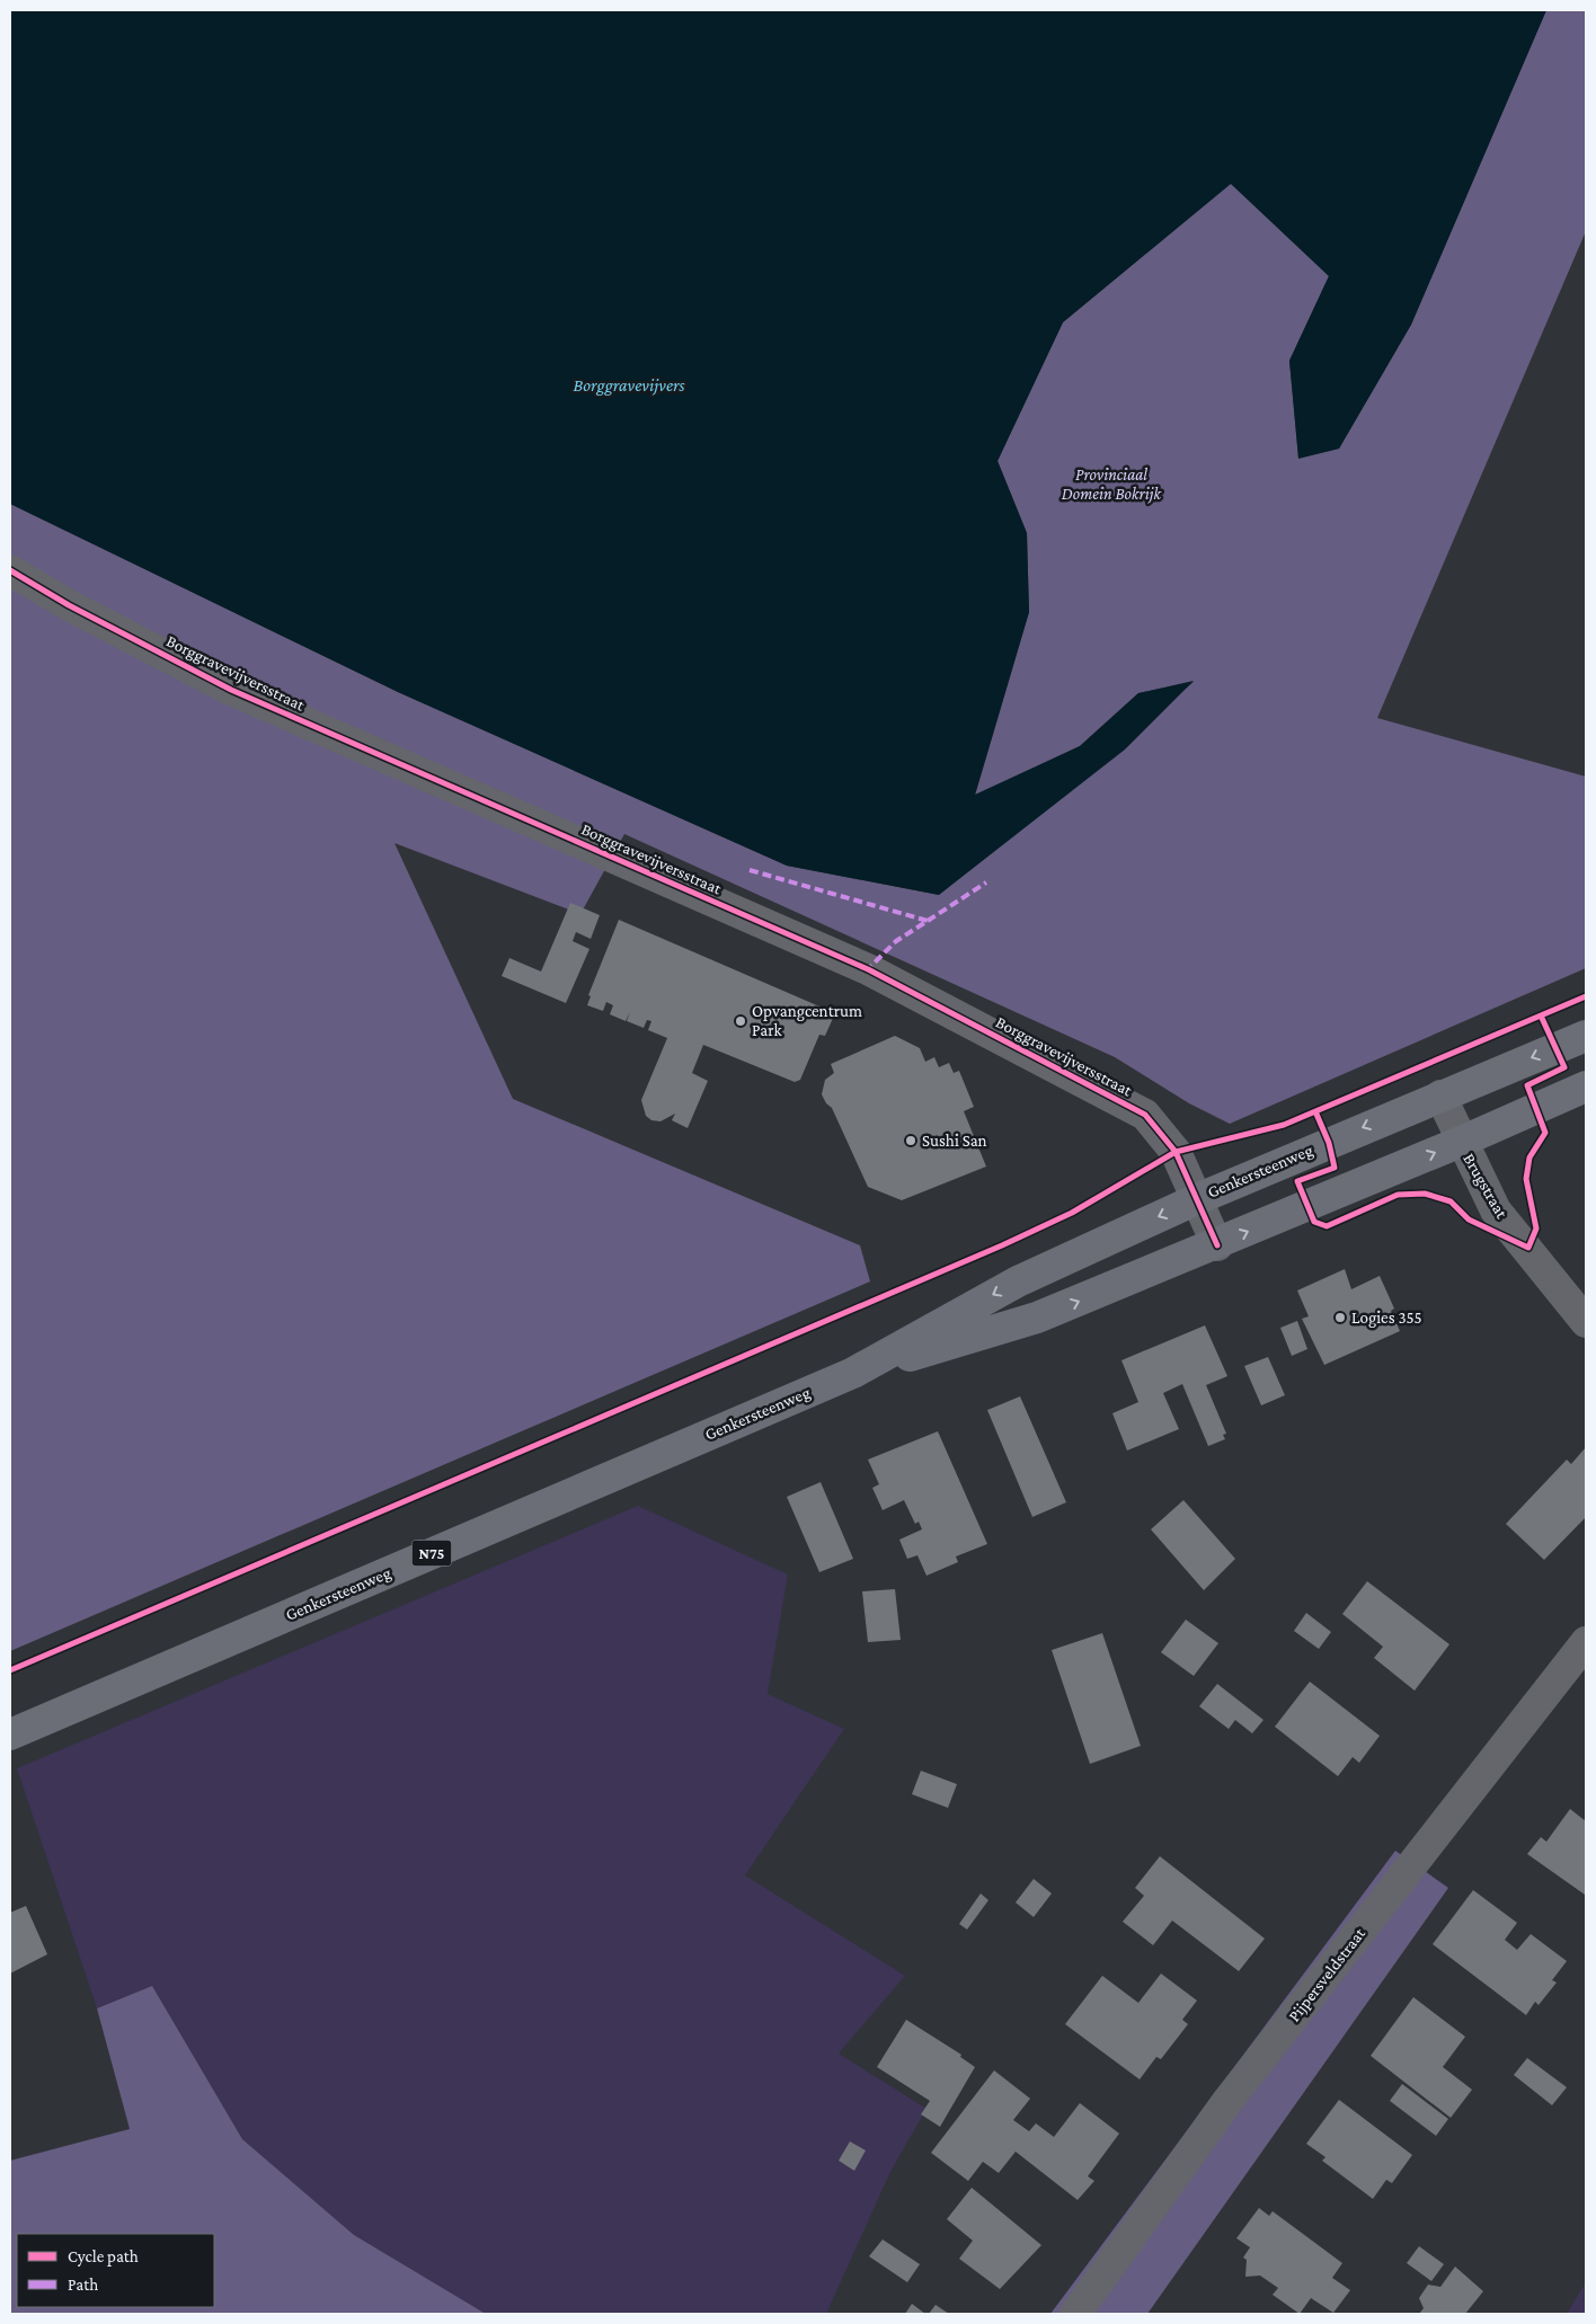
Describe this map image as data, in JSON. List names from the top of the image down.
{
  "streets": {
    "main road": ["Genkersteenweg", "N75"],
    "street": ["Borggravevijversstraat", "Brugstraat", "Pijpersveldstraat"]
  },
  "crossings": [
    ["Borggravevijversstraat", "Genkersteenweg"],
    ["Genkersteenweg", "Brugstraat"]
  ],
  "water": ["Borggravevijvers"],
  "parks": ["Provinciaal Domein Bokrijk"],
  "places": ["Opvangcentrum Park", "Sushi San", "Logies 355"],
  "legend": ["Cycle path", "Path"]
}
